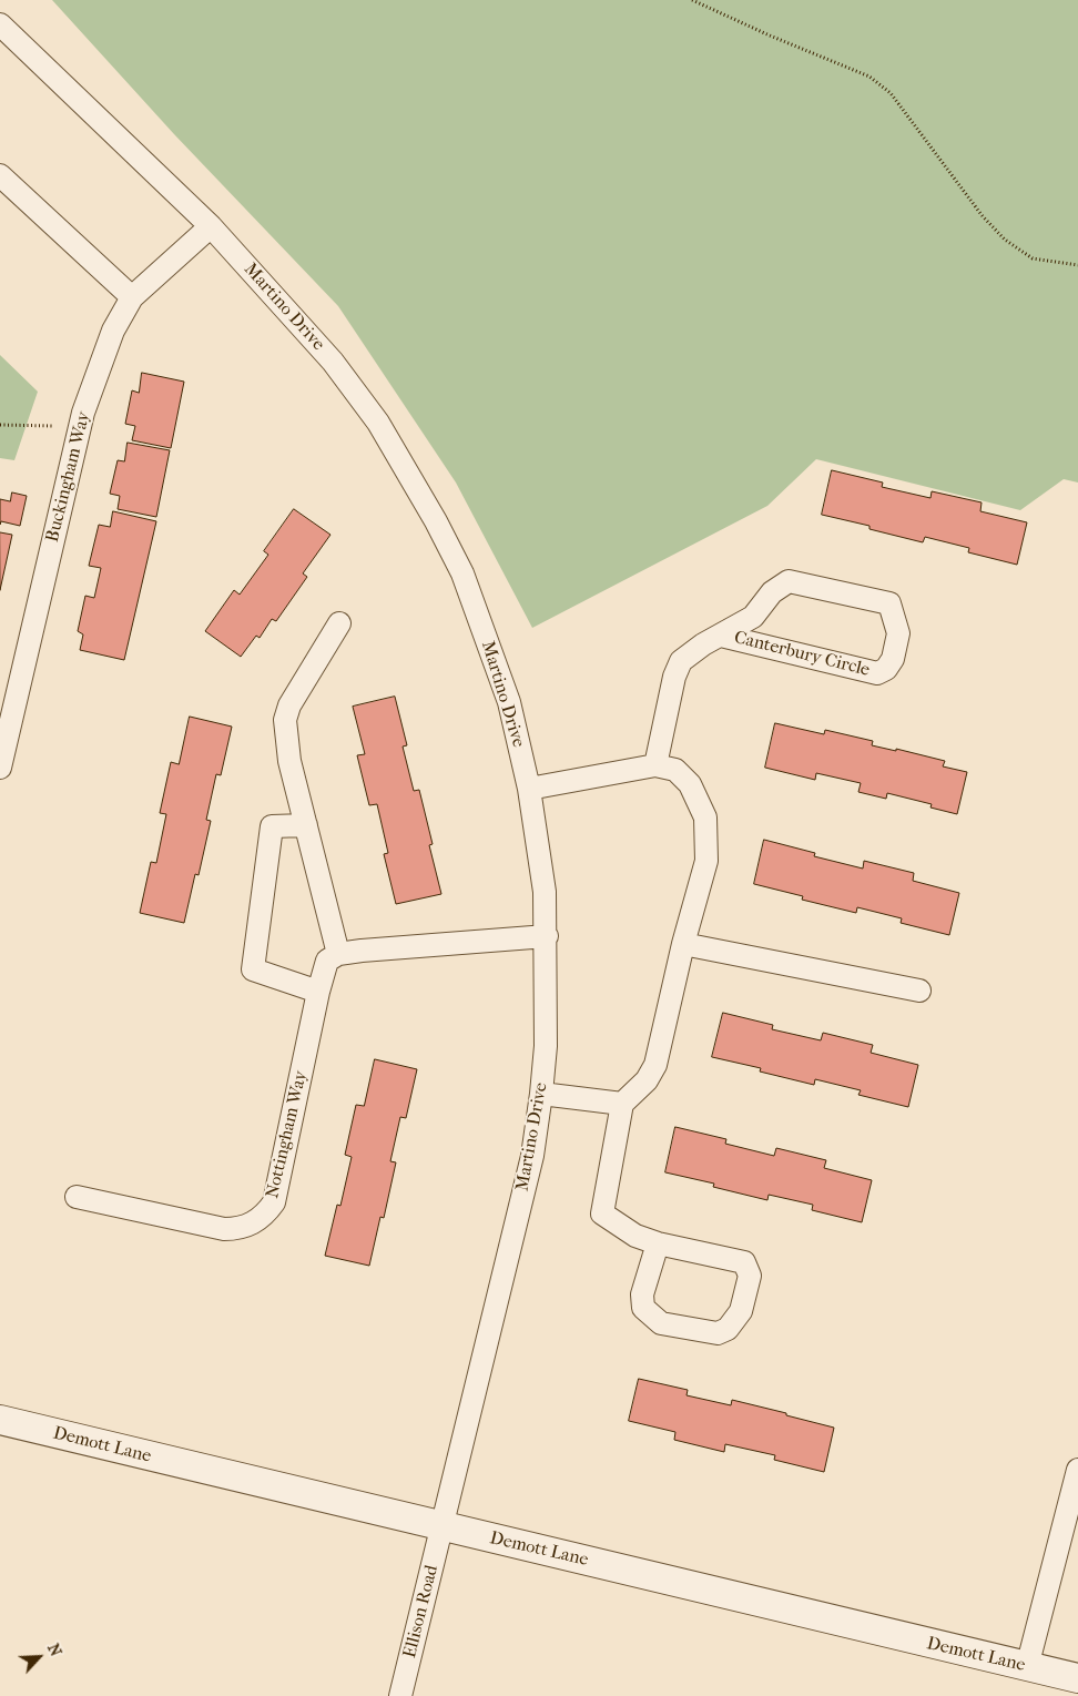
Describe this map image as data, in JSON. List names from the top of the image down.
{
  "streets": {
    "street": [
      "Martino Drive",
      "Buckingham Way",
      "Canterbury Circle",
      "Nottingham Way",
      "Demott Lane",
      "Ellison Road"
    ]
  },
  "crossings": [
    ["Martino Drive", "Buckingham Way"],
    ["Martino Drive", "Demott Lane"],
    ["Martino Drive", "Ellison Road"],
    ["Demott Lane", "Ellison Road"]
  ],
  "north": "top right"
}
